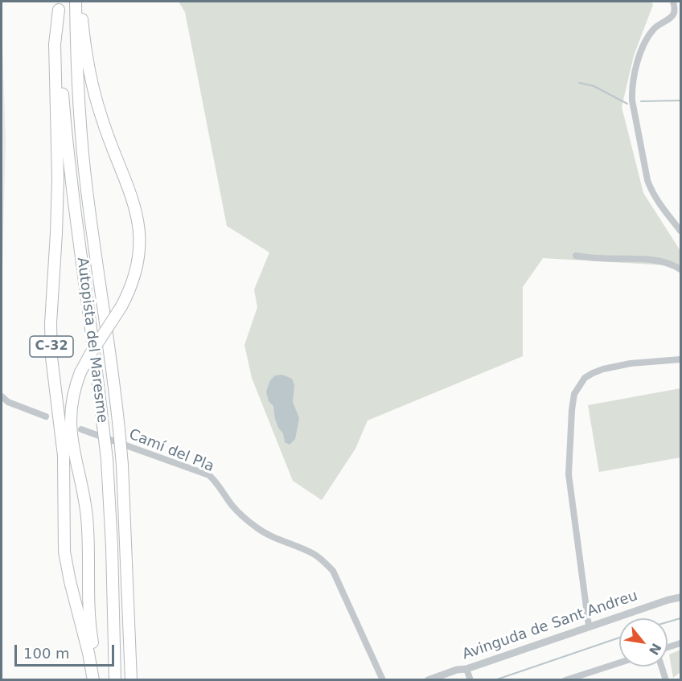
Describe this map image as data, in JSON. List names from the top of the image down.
{
  "streets": {
    "highway": ["Autopista del Maresme", "C-32"],
    "street": ["Camí del Pla", "Avinguda de Sant Andreu"]
  },
  "crossings": [
    ["Autopista del Maresme", "C-32"]
  ],
  "scale_bar": "100 m",
  "north": "bottom right"
}
